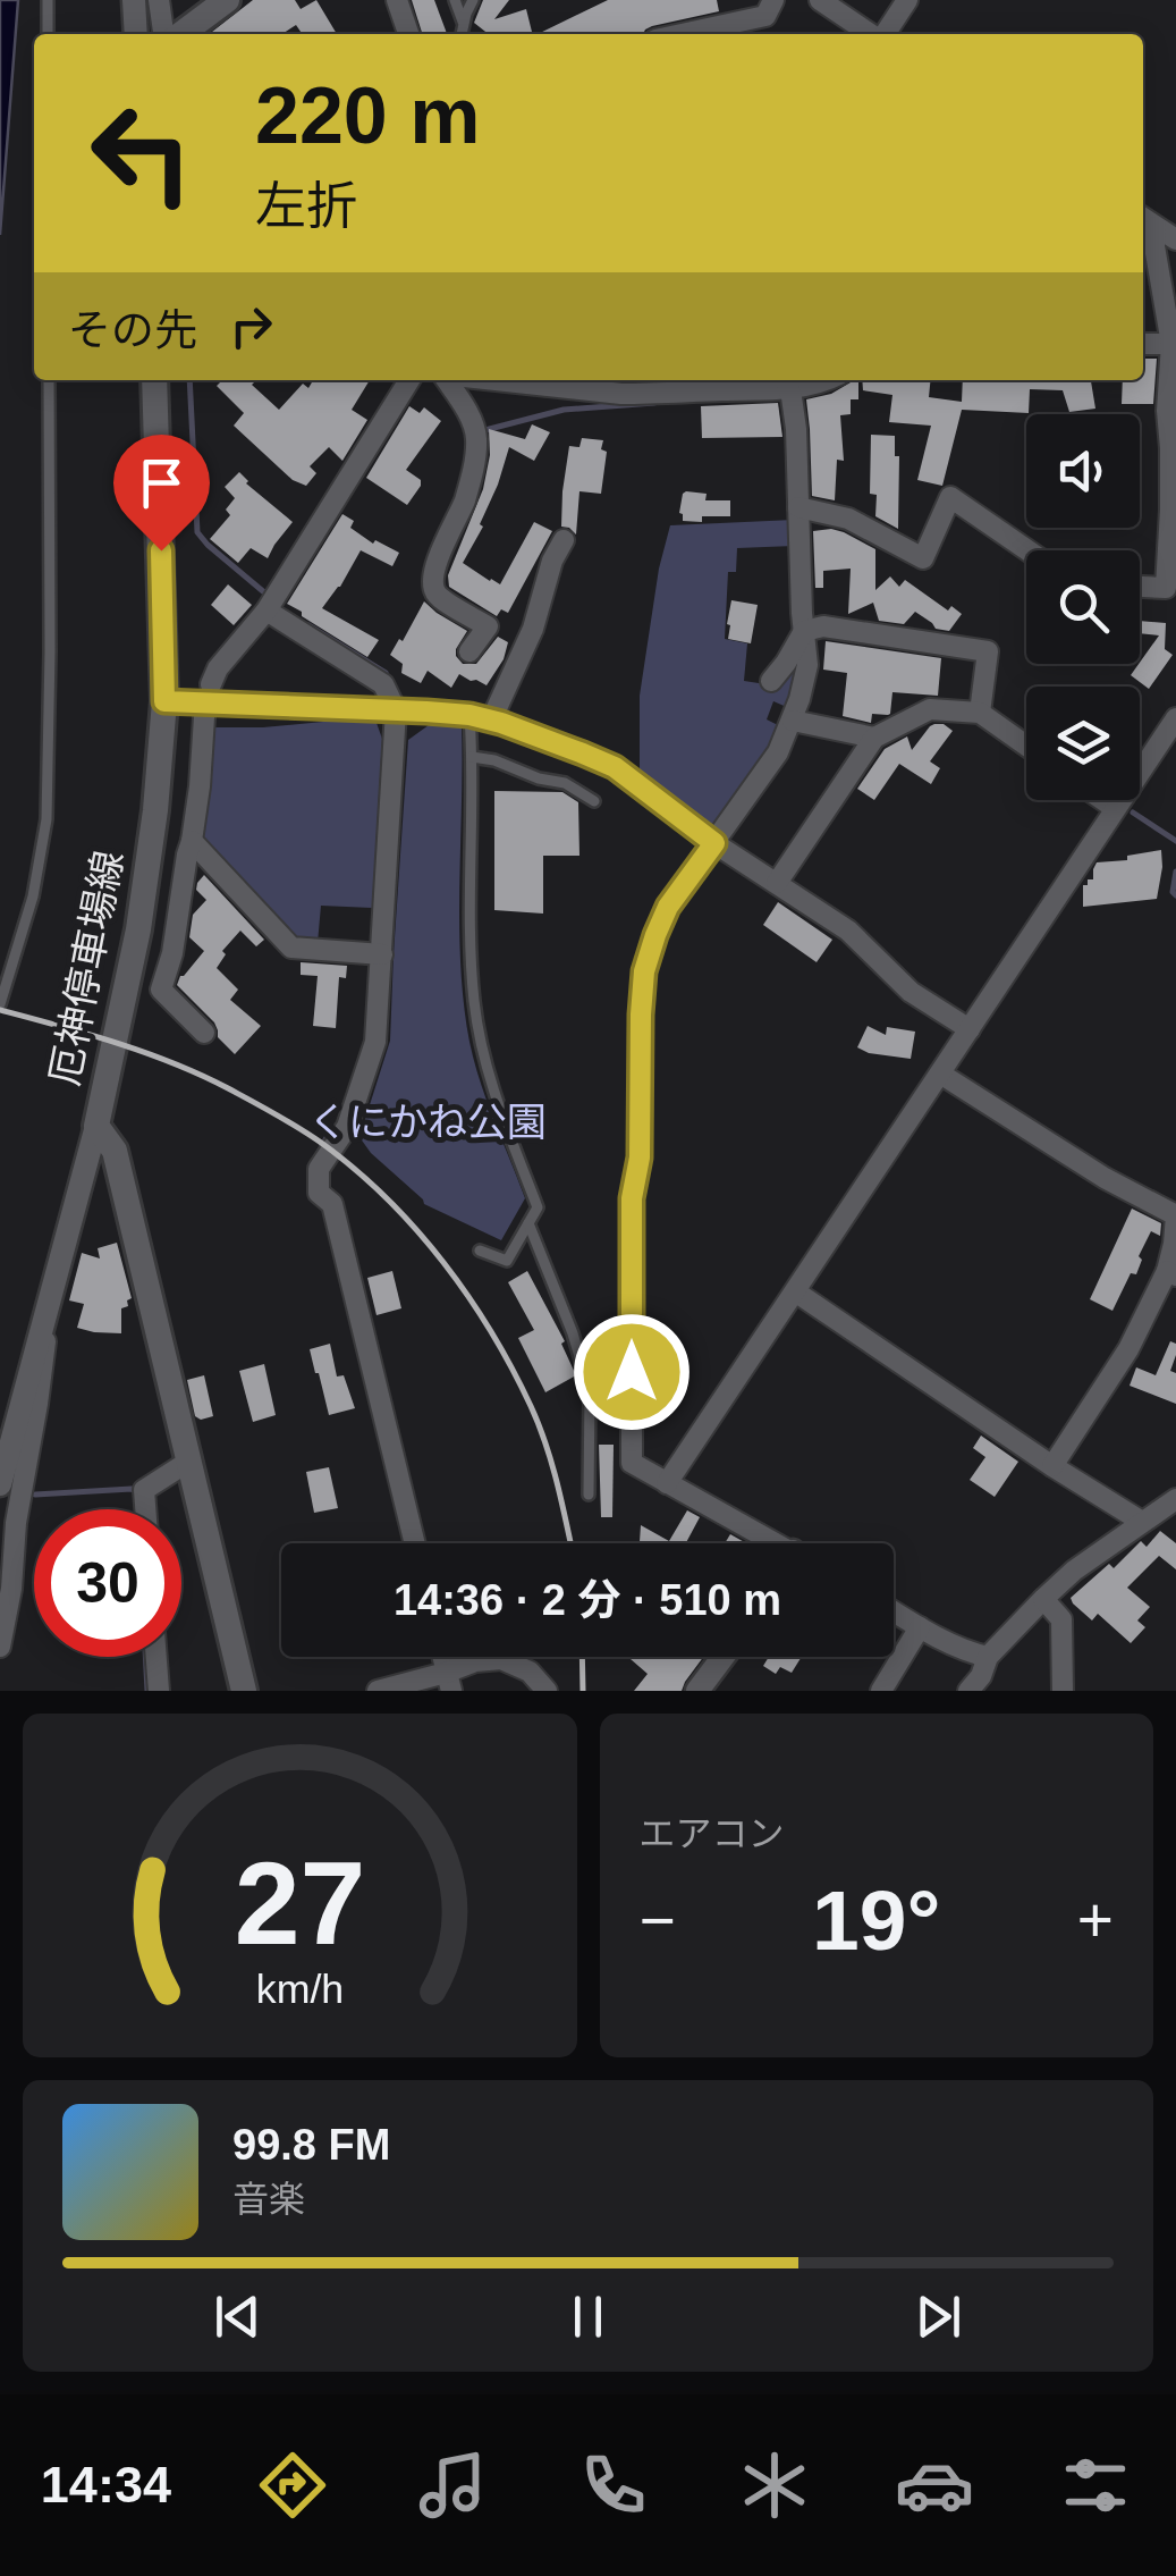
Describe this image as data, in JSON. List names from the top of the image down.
{
  "streets": {
    "main road": ["厄神停車場線"]
  },
  "parks": ["くにかね公園"],
  "page": {
    "turn": ["220 m", "左折"],
    "then": "その先",
    "limit": "30",
    "trip": "14:36 · 2 分 · 510 m",
    "tile": "エアコン",
    "heat": ["−", "19°", "+"],
    "song": ["99.8 FM", "音楽"],
    "tabs": "14:34",
    "gauge": ["27", "km/h"]
  }
}
